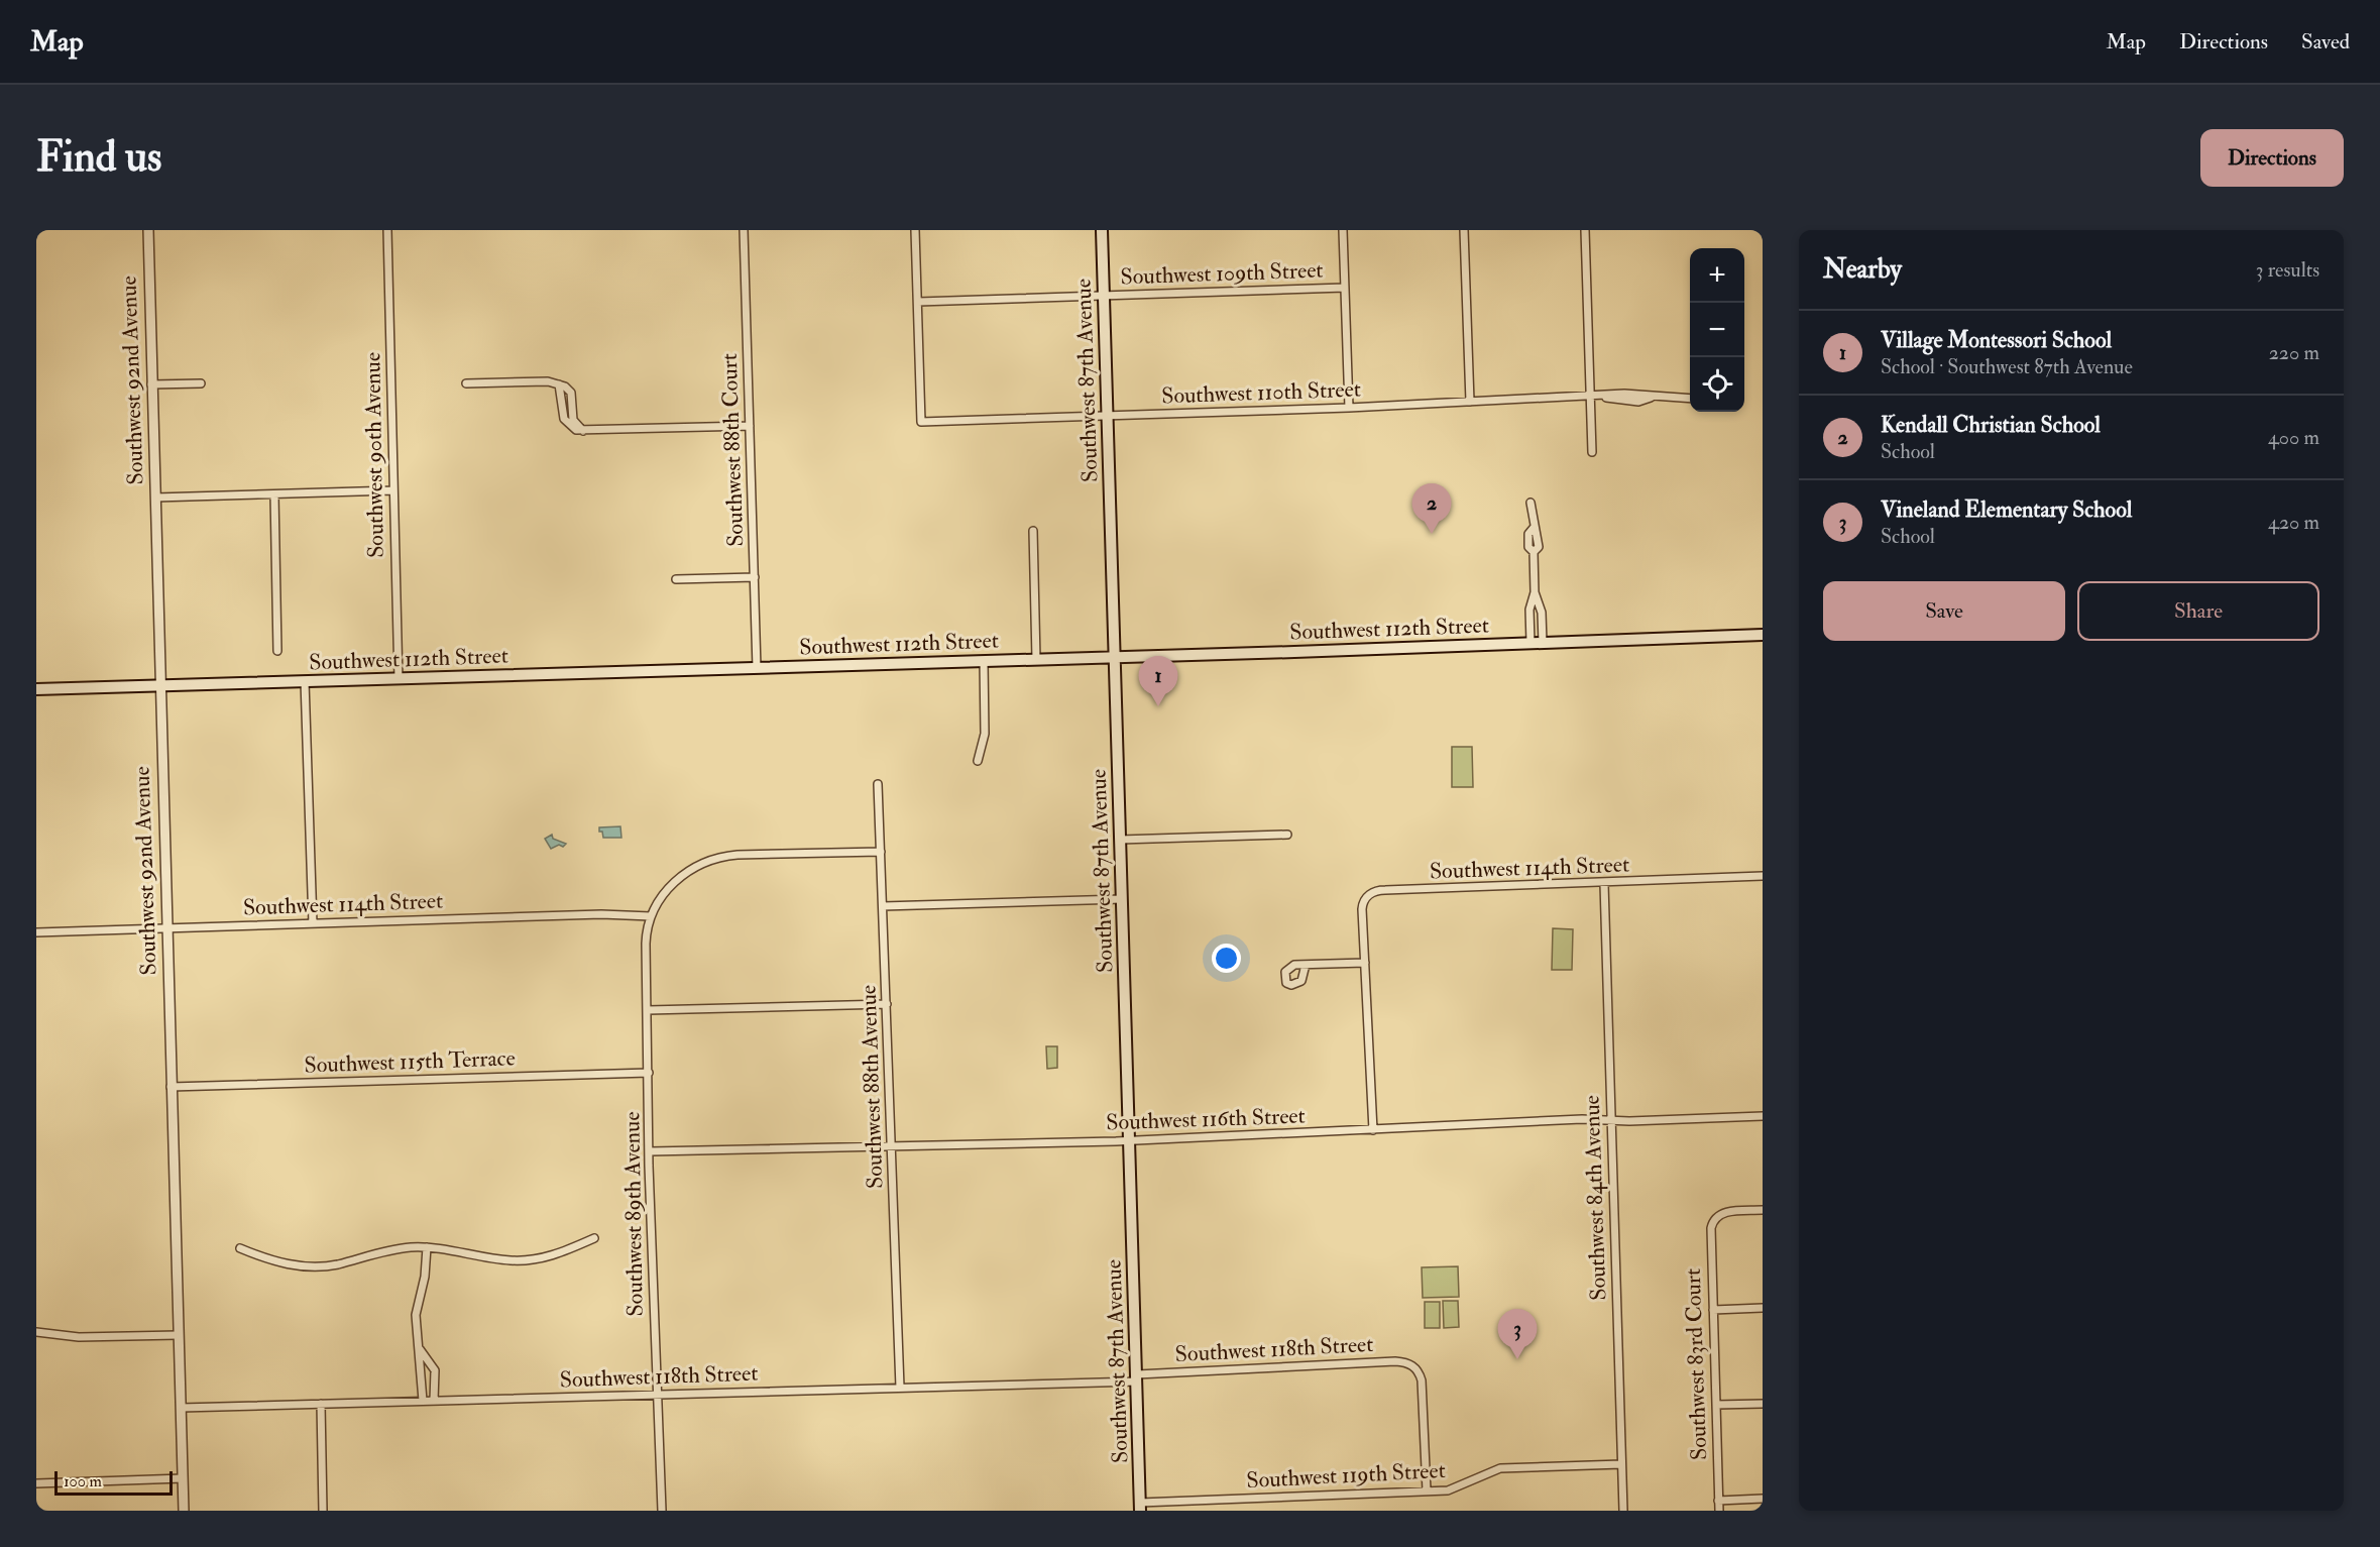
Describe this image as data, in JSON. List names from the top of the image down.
{
  "streets": {
    "main road": ["Southwest 87th Avenue", "Southwest 112th Street"],
    "street": [
      "Southwest 109th Street",
      "Southwest 92nd Avenue",
      "Southwest 110th Street",
      "Southwest 88th Court",
      "Southwest 90th Avenue",
      "Southwest 114th Street",
      "Southwest 115th Terrace",
      "Southwest 88th Avenue",
      "Southwest 116th Street",
      "Southwest 84th Avenue",
      "Southwest 89th Avenue",
      "Southwest 118th Street",
      "Southwest 83rd Court",
      "Southwest 119th Street"
    ]
  },
  "crossings": [
    ["Southwest 109th Street", "Southwest 87th Avenue"],
    ["Southwest 109th Street", "Southwest 110th Street"],
    ["Southwest 92nd Avenue", "Southwest 112th Street"],
    ["Southwest 92nd Avenue", "Southwest 114th Street"],
    ["Southwest 92nd Avenue", "Southwest 115th Terrace"],
    ["Southwest 92nd Avenue", "Southwest 118th Street"],
    ["Southwest 87th Avenue", "Southwest 110th Street"],
    ["Southwest 87th Avenue", "Southwest 112th Street"],
    ["Southwest 87th Avenue", "Southwest 116th Street"],
    ["Southwest 87th Avenue", "Southwest 118th Street"],
    ["Southwest 87th Avenue", "Southwest 119th Street"],
    ["Southwest 88th Court", "Southwest 112th Street"],
    ["Southwest 90th Avenue", "Southwest 112th Street"],
    ["Southwest 114th Street", "Southwest 84th Avenue"],
    ["Southwest 114th Street", "Southwest 89th Avenue"],
    ["Southwest 115th Terrace", "Southwest 89th Avenue"],
    ["Southwest 88th Avenue", "Southwest 116th Street"],
    ["Southwest 88th Avenue", "Southwest 118th Street"],
    ["Southwest 116th Street", "Southwest 84th Avenue"],
    ["Southwest 116th Street", "Southwest 89th Avenue"],
    ["Southwest 84th Avenue", "Southwest 119th Street"],
    ["Southwest 89th Avenue", "Southwest 118th Street"],
    ["Southwest 118th Street", "Southwest 119th Street"]
  ],
  "scale_bar": "100 m",
  "page": {
    "header": "Map",
    "nav": ["Map", "Directions", "Saved"],
    "buttons": [
      "Directions",
      ["Save", "Share"]
    ],
    "title": "Find us",
    "heading": ["Nearby", "3 results"],
    "map_buttons": ["+", "−"],
    "list": [
      {
        "mark": "1",
        "name": "Village Montessori School",
        "note": "School · Southwest 87th Avenue",
        "value": "220 m"
      },
      {
        "mark": "2",
        "name": "Kendall Christian School",
        "note": "School",
        "value": "400 m"
      },
      {
        "mark": "3",
        "name": "Vineland Elementary School",
        "note": "School",
        "value": "420 m"
      }
    ],
    "pins": ["2", "1", "3"],
    "scale": "100 m"
  }
}
